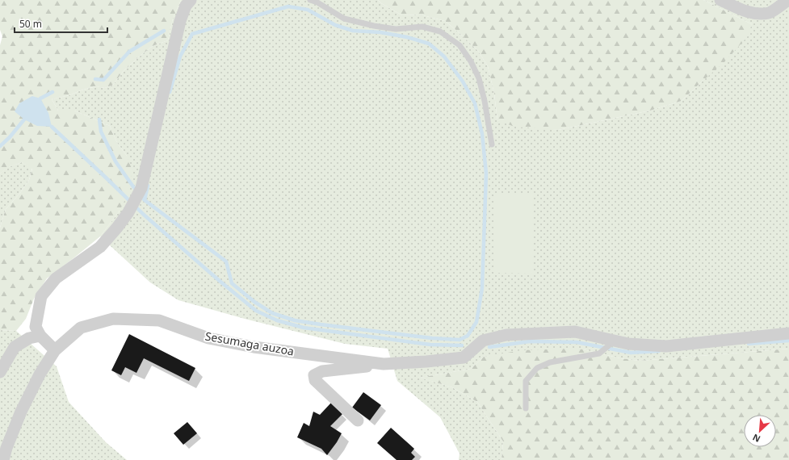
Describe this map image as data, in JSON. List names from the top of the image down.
{
  "streets": {
    "street": ["Sesumaga auzoa"]
  },
  "scale_bar": "50 m",
  "north": "bottom left"
}
